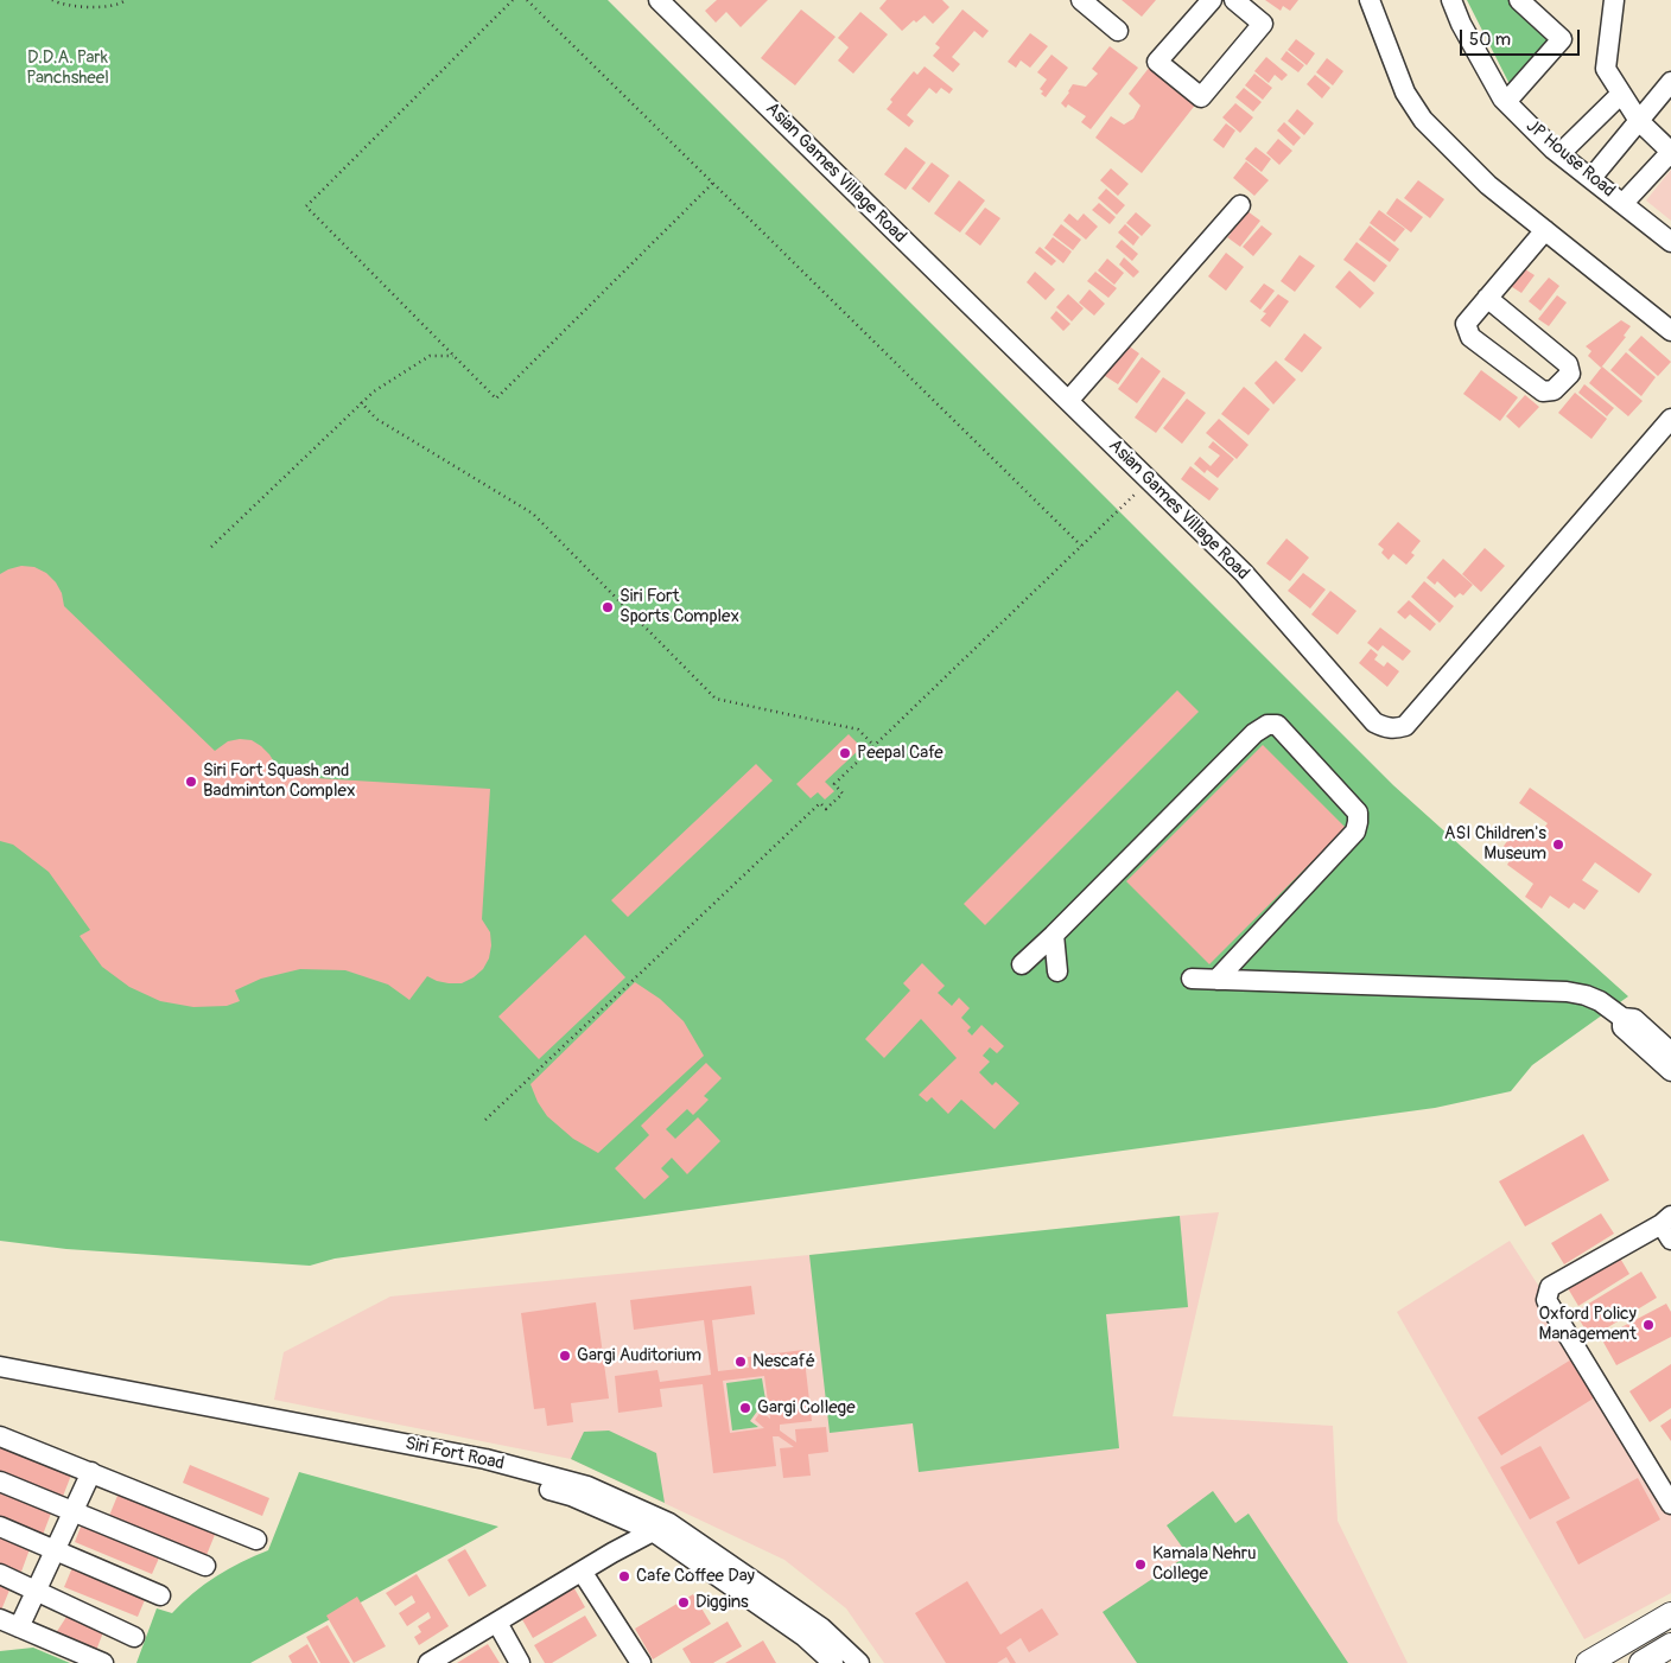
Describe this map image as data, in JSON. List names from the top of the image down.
{
  "streets": {
    "street": ["JP House Road", "Asian Games Village Road", "Siri Fort Road"]
  },
  "parks": ["D.D.A. Park Panchsheel"],
  "places": [
    "Siri Fort Sports Complex",
    "Peepal Cafe",
    "Siri Fort Squash and Badminton Complex",
    "ASI Children's Museum",
    "Oxford Policy Management",
    "Gargi Auditorium",
    "Nescafé",
    "Gargi College",
    "Kamala Nehru College",
    "Cafe Coffee Day",
    "Diggins"
  ],
  "scale_bar": "50 m"
}
